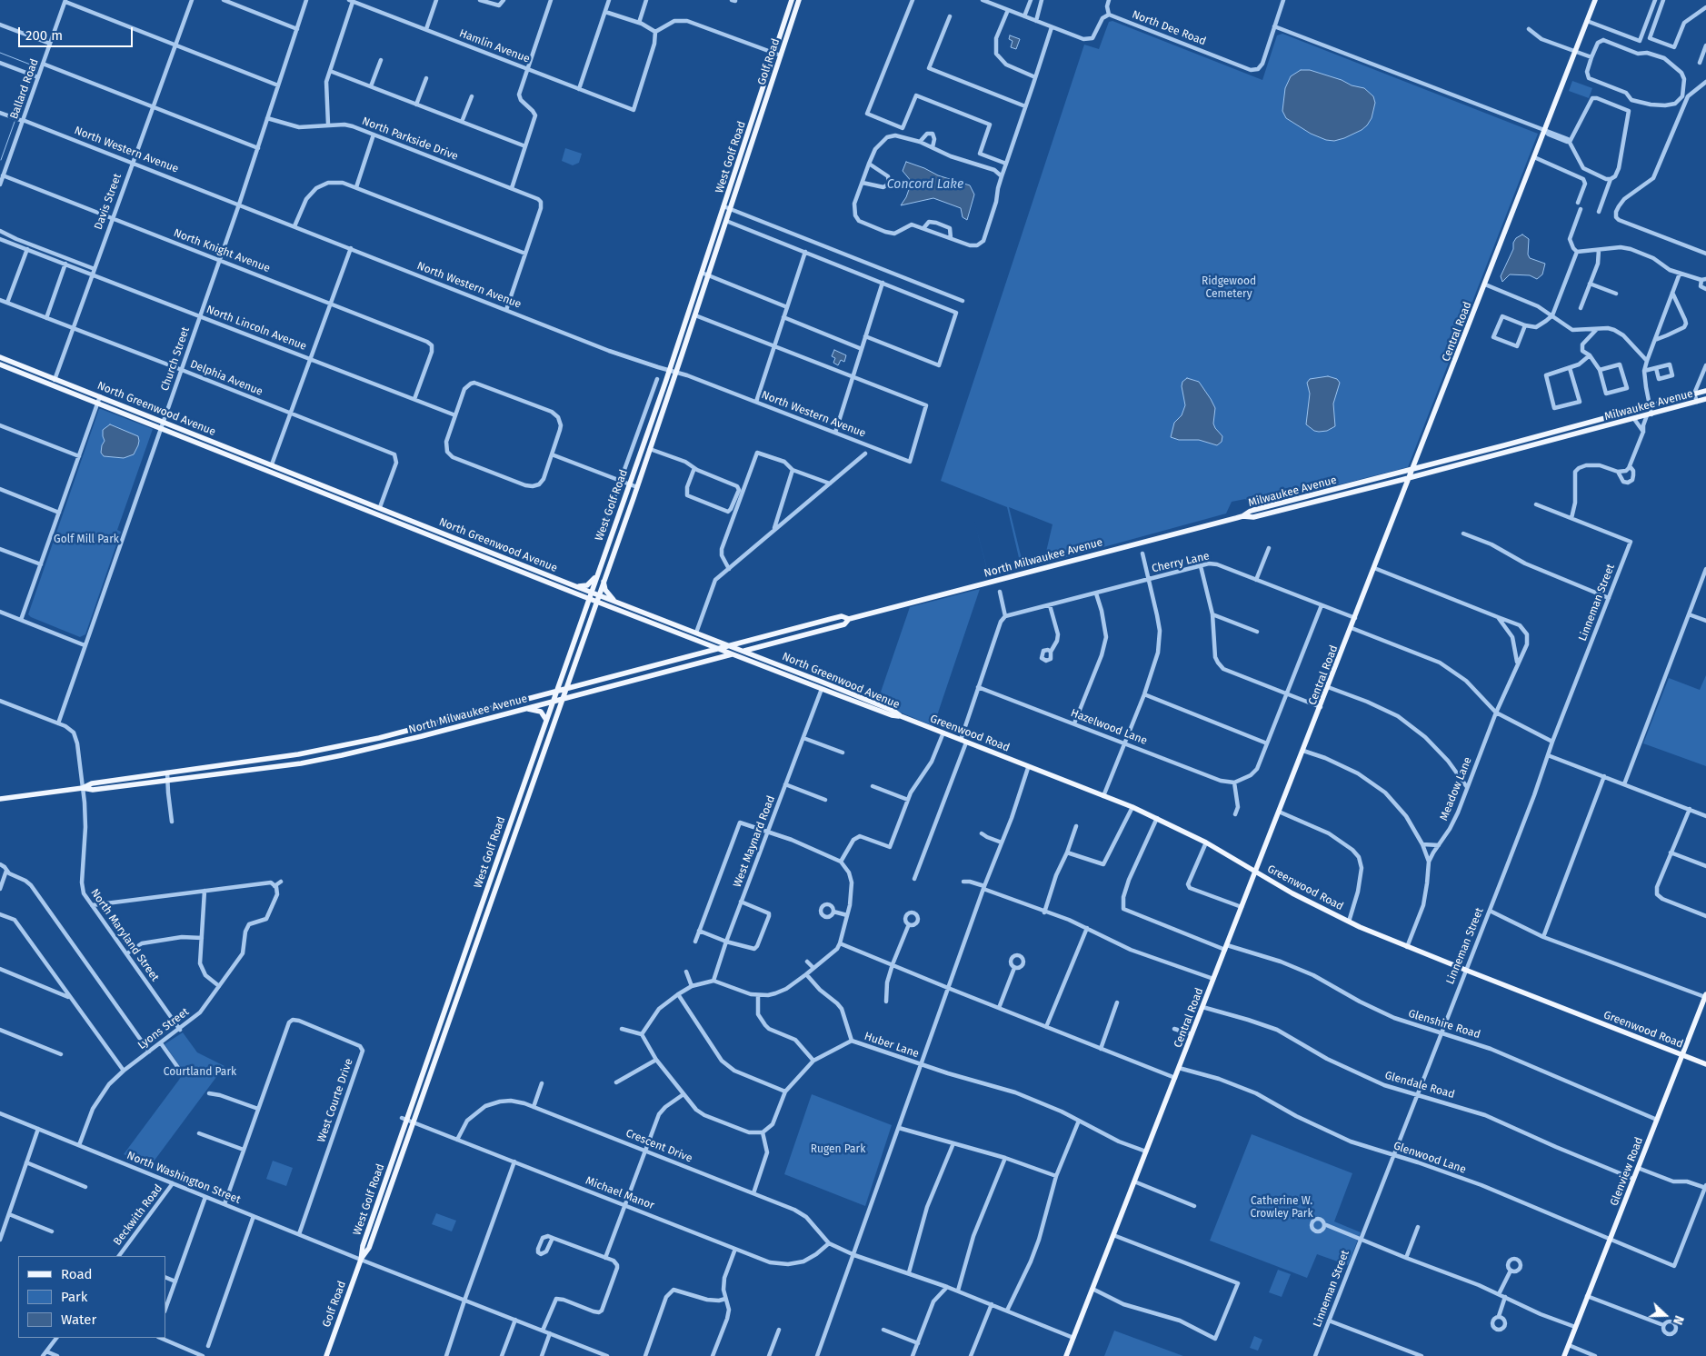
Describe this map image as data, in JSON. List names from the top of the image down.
{
  "streets": {
    "main road": [
      "Golf Road",
      "West Golf Road",
      "Central Road",
      "Milwaukee Avenue",
      "North Greenwood Avenue",
      "North Milwaukee Avenue",
      "Greenwood Road",
      "Glenview Road"
    ],
    "street": [
      "North Dee Road",
      "Hamlin Avenue",
      "Ballard Road",
      "North Parkside Drive",
      "North Western Avenue",
      "Davis Street",
      "North Knight Avenue",
      "North Lincoln Avenue",
      "Church Street",
      "Delphia Avenue",
      "Cherry Lane",
      "Linneman Street",
      "Hazelwood Lane",
      "Meadow Lane",
      "West Maynard Road",
      "North Maryland Street",
      "Glenshire Road",
      "Lyons Street",
      "Huber Lane",
      "Glendale Road",
      "West Courte Drive",
      "Crescent Drive",
      "Glenwood Lane",
      "North Washington Street",
      "Michael Manor",
      "Beckwith Road"
    ]
  },
  "crossings": [
    ["Golf Road", "West Golf Road"],
    ["Golf Road", "North Washington Street"],
    ["Ballard Road", "North Western Avenue"],
    ["Ballard Road", "North Knight Avenue"],
    ["North Parkside Drive", "Church Street"],
    ["North Western Avenue", "West Golf Road"],
    ["North Western Avenue", "Davis Street"],
    ["North Western Avenue", "Church Street"],
    ["West Golf Road", "North Greenwood Avenue"],
    ["West Golf Road", "North Milwaukee Avenue"],
    ["West Golf Road", "North Washington Street"],
    ["West Golf Road", "Michael Manor"],
    ["Davis Street", "North Knight Avenue"],
    ["Davis Street", "North Lincoln Avenue"],
    ["Davis Street", "Delphia Avenue"],
    ["Davis Street", "North Greenwood Avenue"],
    ["North Knight Avenue", "North Lincoln Avenue"],
    ["North Knight Avenue", "Church Street"],
    ["North Lincoln Avenue", "Church Street"],
    ["Central Road", "Milwaukee Avenue"],
    ["Central Road", "Cherry Lane"],
    ["Central Road", "Greenwood Road"],
    ["Central Road", "Glenshire Road"],
    ["Central Road", "Huber Lane"],
    ["Central Road", "Glendale Road"],
    ["Central Road", "Glenwood Lane"],
    ["Church Street", "Delphia Avenue"],
    ["Church Street", "North Greenwood Avenue"],
    ["Church Street", "North Maryland Street"],
    ["Delphia Avenue", "North Greenwood Avenue"],
    ["Milwaukee Avenue", "North Milwaukee Avenue"],
    ["North Greenwood Avenue", "North Milwaukee Avenue"],
    ["North Greenwood Avenue", "Greenwood Road"],
    ["North Greenwood Avenue", "West Maynard Road"],
    ["North Milwaukee Avenue", "North Maryland Street"],
    ["Linneman Street", "Greenwood Road"],
    ["Linneman Street", "Glenshire Road"],
    ["Linneman Street", "Glendale Road"],
    ["Linneman Street", "Glenwood Lane"],
    ["Greenwood Road", "Meadow Lane"],
    ["Greenwood Road", "Glenview Road"],
    ["North Maryland Street", "Lyons Street"],
    ["Glenshire Road", "Glenview Road"],
    ["Lyons Street", "North Washington Street"],
    ["Glendale Road", "Glenview Road"],
    ["West Courte Drive", "North Washington Street"],
    ["Crescent Drive", "Michael Manor"],
    ["Glenwood Lane", "Glenview Road"],
    ["North Washington Street", "Beckwith Road"]
  ],
  "water": ["Concord Lake"],
  "parks": [
    "Ridgewood Cemetery",
    "Golf Mill Park",
    "Courtland Park",
    "Rugen Park",
    "Catherine W. Crowley Park"
  ],
  "legend": ["Road", "Park", "Water"],
  "scale_bar": "200 m",
  "north": "right"
}
